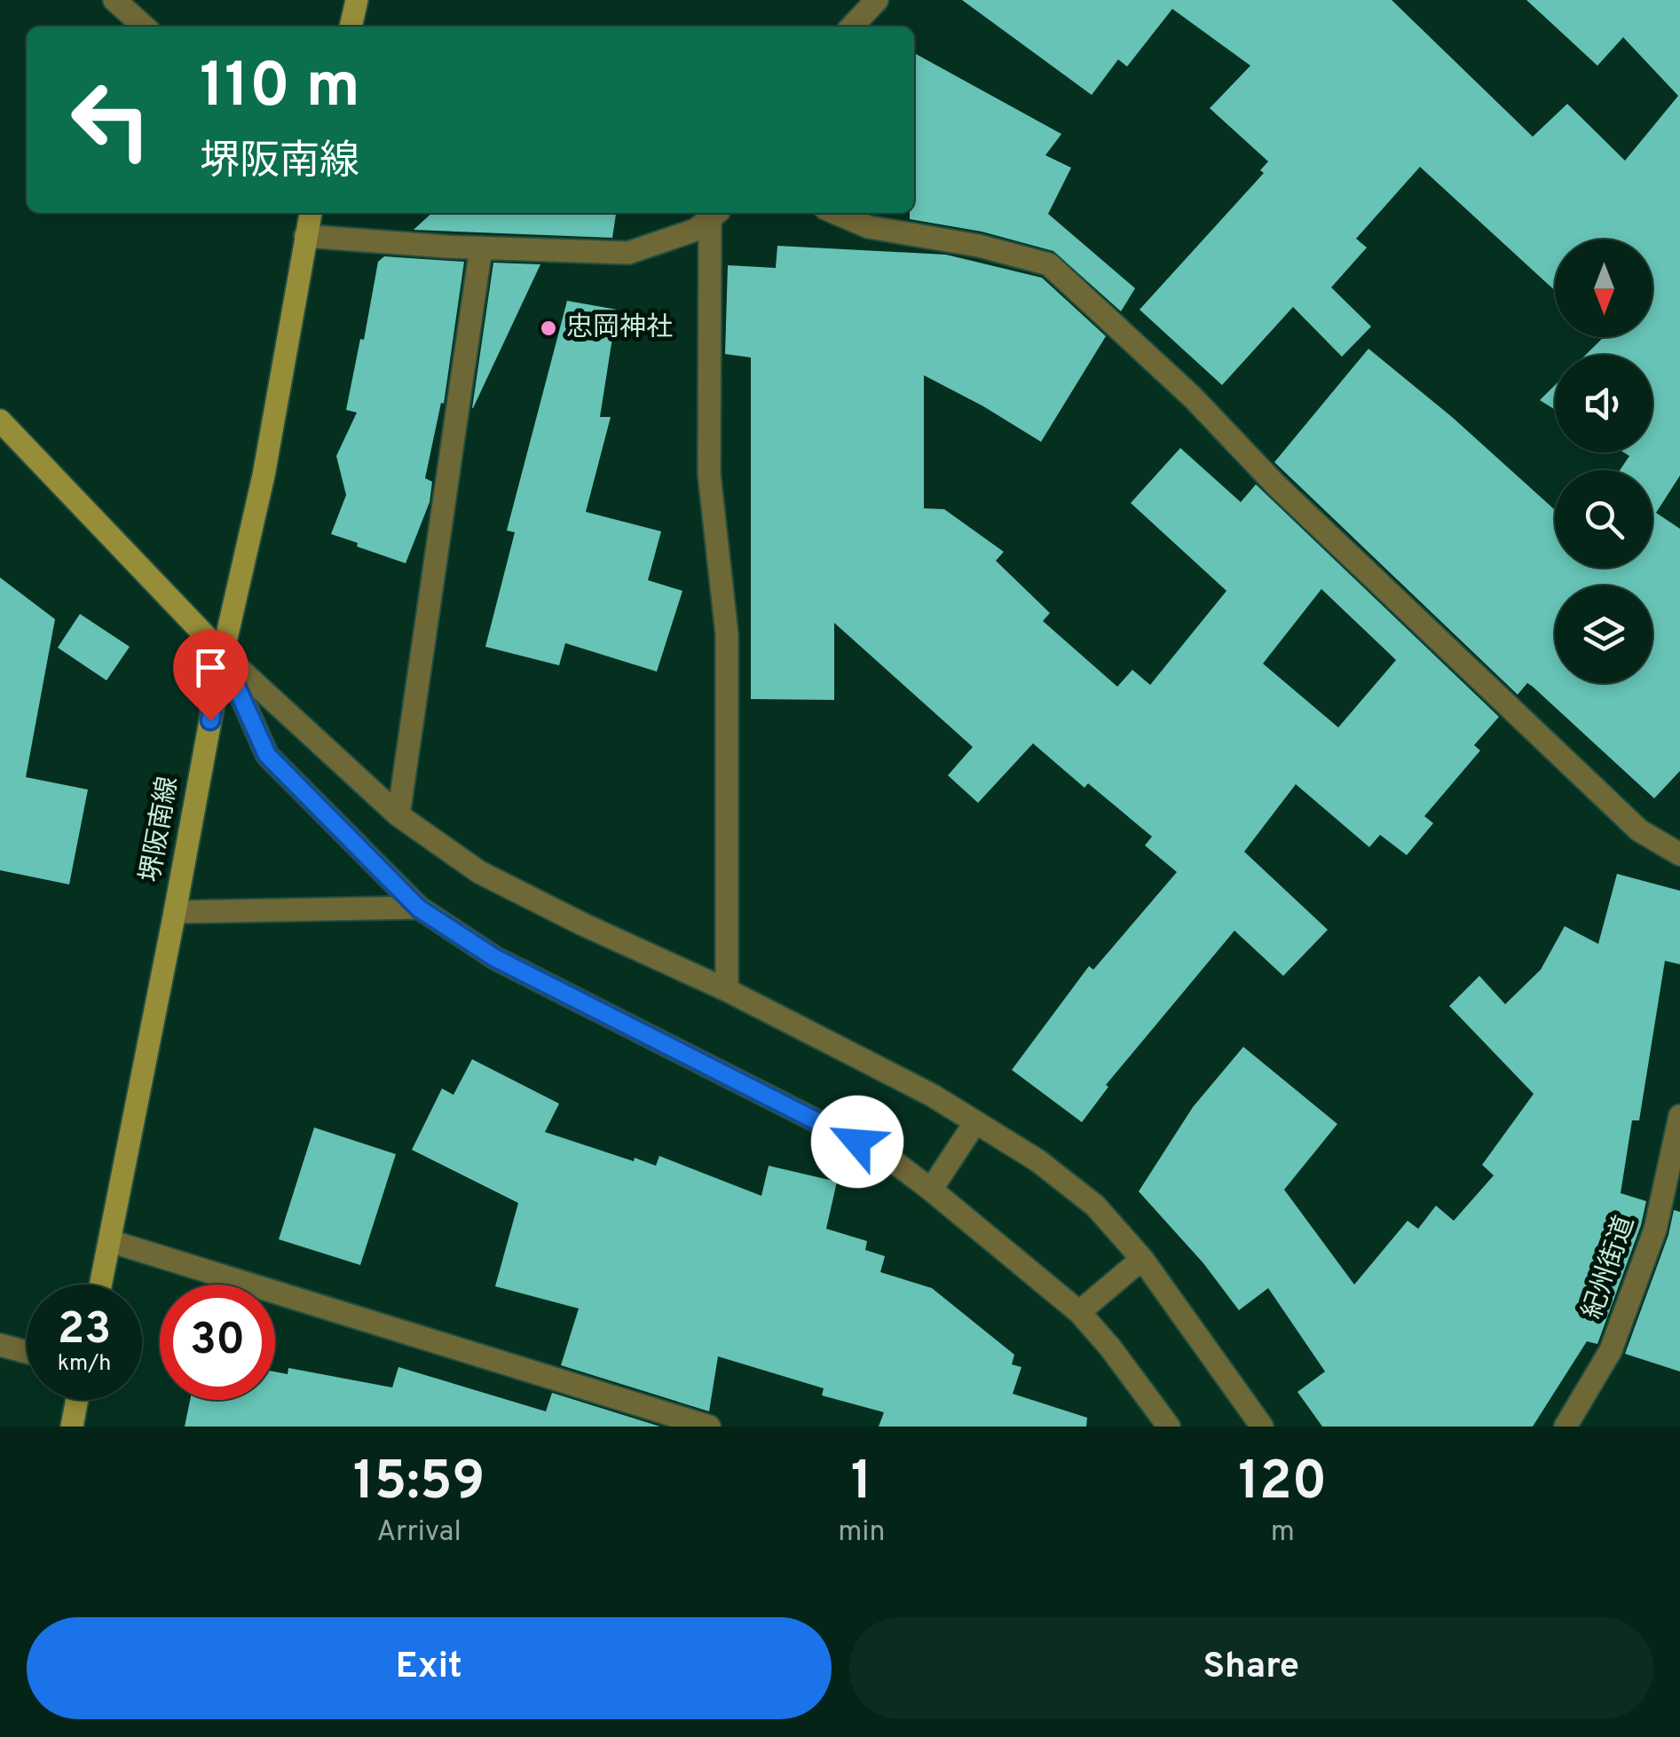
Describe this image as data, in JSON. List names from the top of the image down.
{
  "streets": {
    "main road": ["堺阪南線"],
    "street": ["紀州街道"]
  },
  "places": ["忠岡神社"],
  "north": "bottom",
  "page": {
    "turn": ["110 m", "堺阪南線"],
    "speed": "23 km/h",
    "limit": "30",
    "eta": [
      "15:59",
      "Arrival",
      "1",
      "min",
      "120",
      "m"
    ],
    "buttons": ["Exit", "Share"]
  }
}
